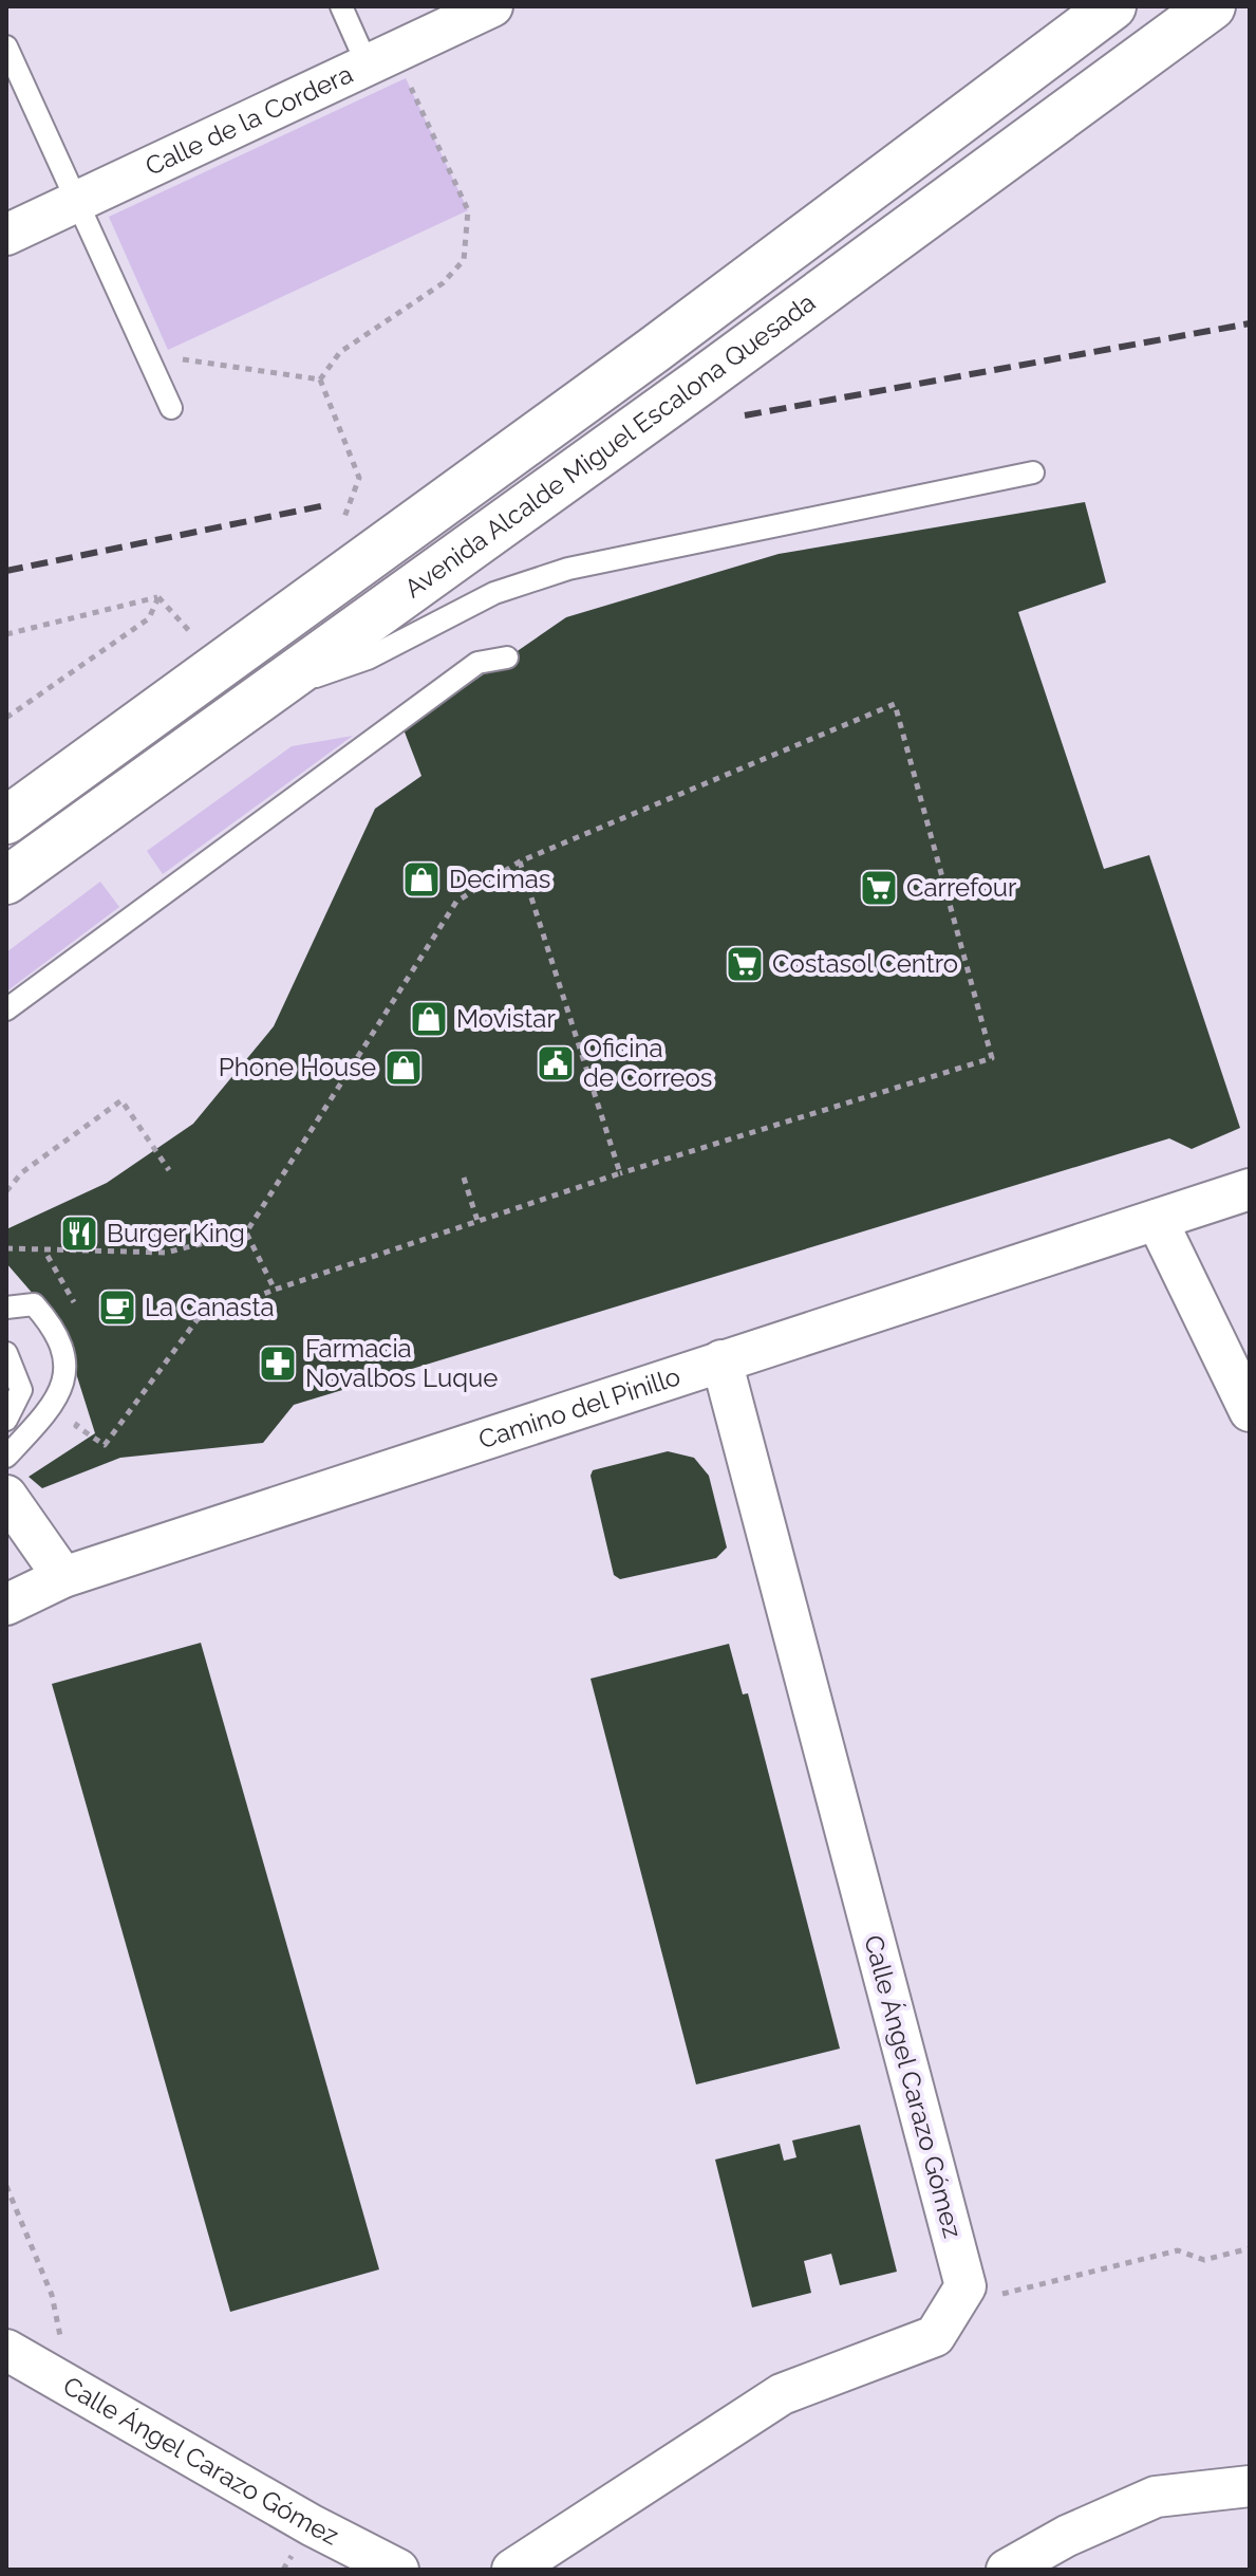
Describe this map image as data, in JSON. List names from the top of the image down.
{
  "streets": {
    "main road": ["Avenida Alcalde Miguel Escalona Quesada"],
    "street": ["Calle de la Cordera", "Camino del Pinillo", "Calle Ángel Carazo Gómez"]
  },
  "crossings": [
    ["Camino del Pinillo", "Calle Ángel Carazo Gómez"]
  ],
  "places": {
    "shop": ["Decimas", "Movistar", "Phone House"],
    "supermarket": ["Carrefour", "Costasol Centro"],
    "public building": ["Oficina de Correos"],
    "restaurant": ["Burger King"],
    "cafe": ["La Canasta"],
    "pharmacy": ["Farmacia Novalbos Luque"]
  }
}
